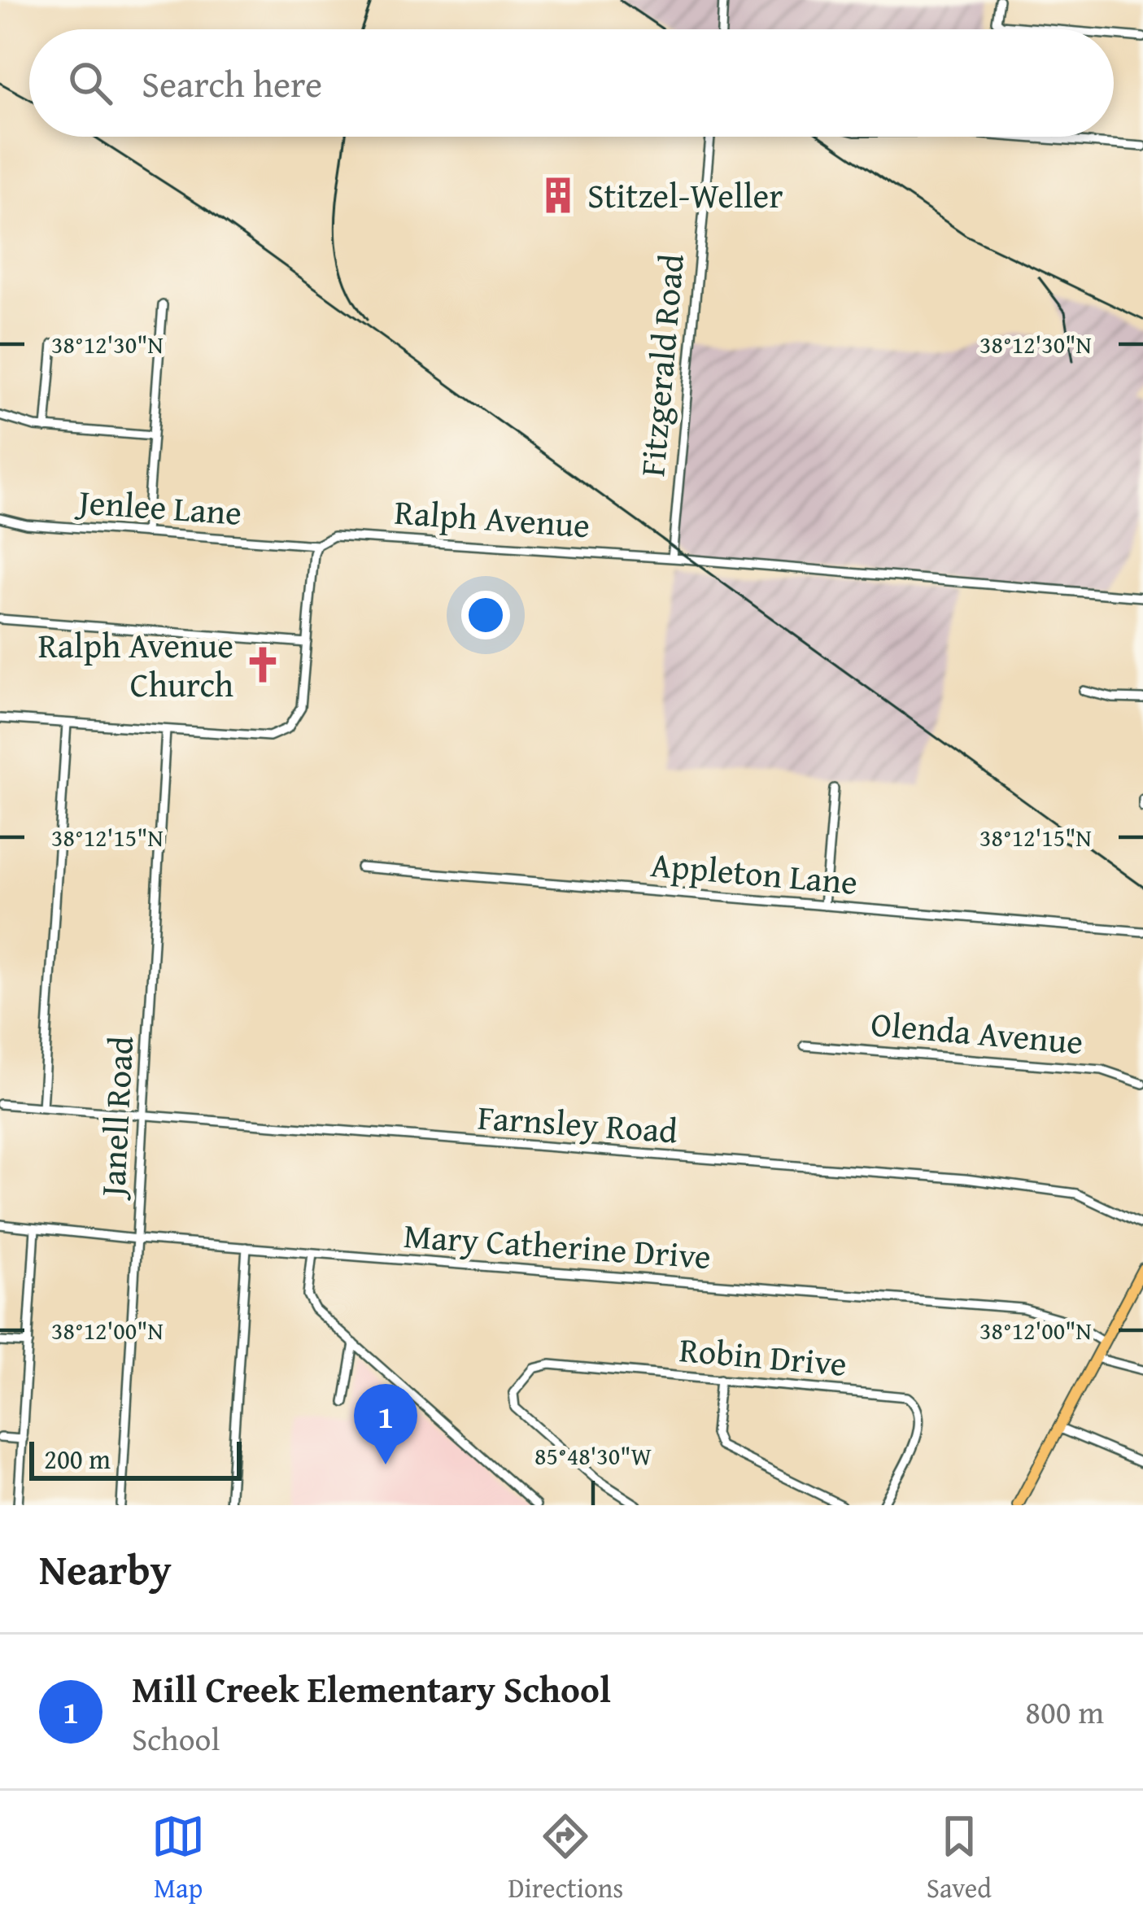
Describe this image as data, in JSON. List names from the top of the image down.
{
  "streets": {
    "street": [
      "Fitzgerald Road",
      "Jenlee Lane",
      "Ralph Avenue",
      "Appleton Lane",
      "Olenda Avenue",
      "Janell Road",
      "Farnsley Road",
      "Mary Catherine Drive",
      "Robin Drive"
    ]
  },
  "crossings": [
    ["Fitzgerald Road", "Ralph Avenue"],
    ["Jenlee Lane", "Ralph Avenue"],
    ["Janell Road", "Farnsley Road"],
    ["Janell Road", "Mary Catherine Drive"]
  ],
  "places": {
    "building": ["Stitzel-Weller"],
    "church": ["Ralph Avenue Church"]
  },
  "scale_bar": "200 m",
  "page": {
    "search": "Search here",
    "pins": "1",
    "scale": "200 m",
    "heading": "Nearby",
    "list": [
      {
        "mark": "1",
        "name": "Mill Creek Elementary School",
        "note": "School",
        "value": "800 m"
      }
    ],
    "nav": ["Map", "Directions", "Saved"]
  },
  "coordinates": [
    "38°12'30\"N",
    "38°12'15\"N",
    "38°12'00\"N",
    "85°48'30\"W"
  ]
}
